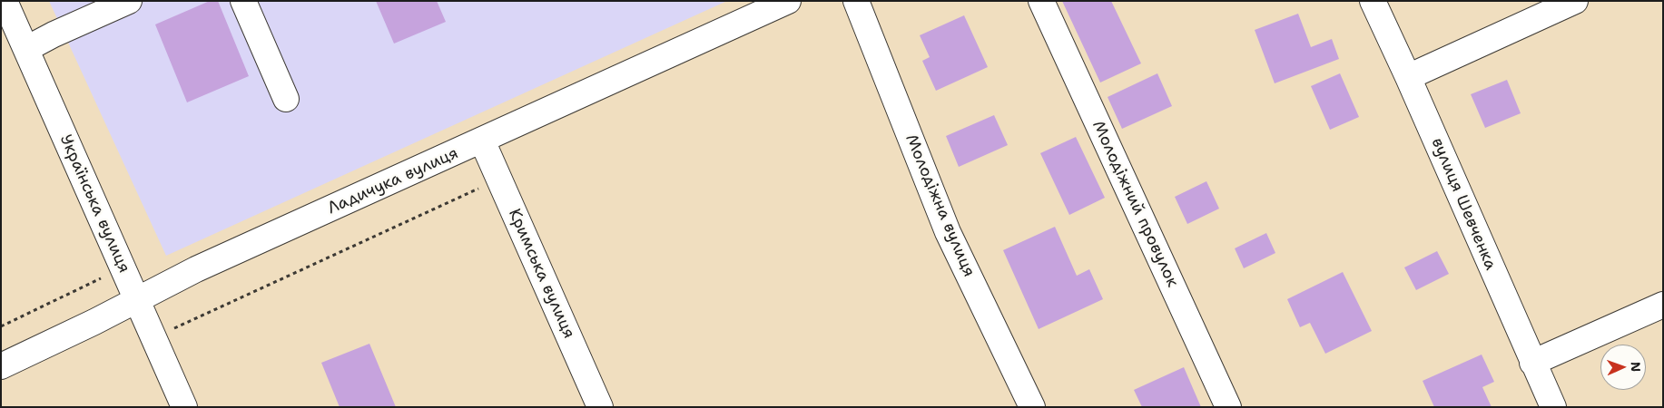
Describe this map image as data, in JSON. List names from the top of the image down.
{
  "streets": {
    "street": [
      "Ладичука вулиця",
      "Українська вулиця",
      "Молодіжний провулок",
      "вулиця Шевченка",
      "Молодіжна вулиця",
      "Кримська вулиця"
    ]
  },
  "crossings": [
    ["Ладичука вулиця", "Українська вулиця"],
    ["Ладичука вулиця", "Кримська вулиця"]
  ],
  "north": "right"
}
